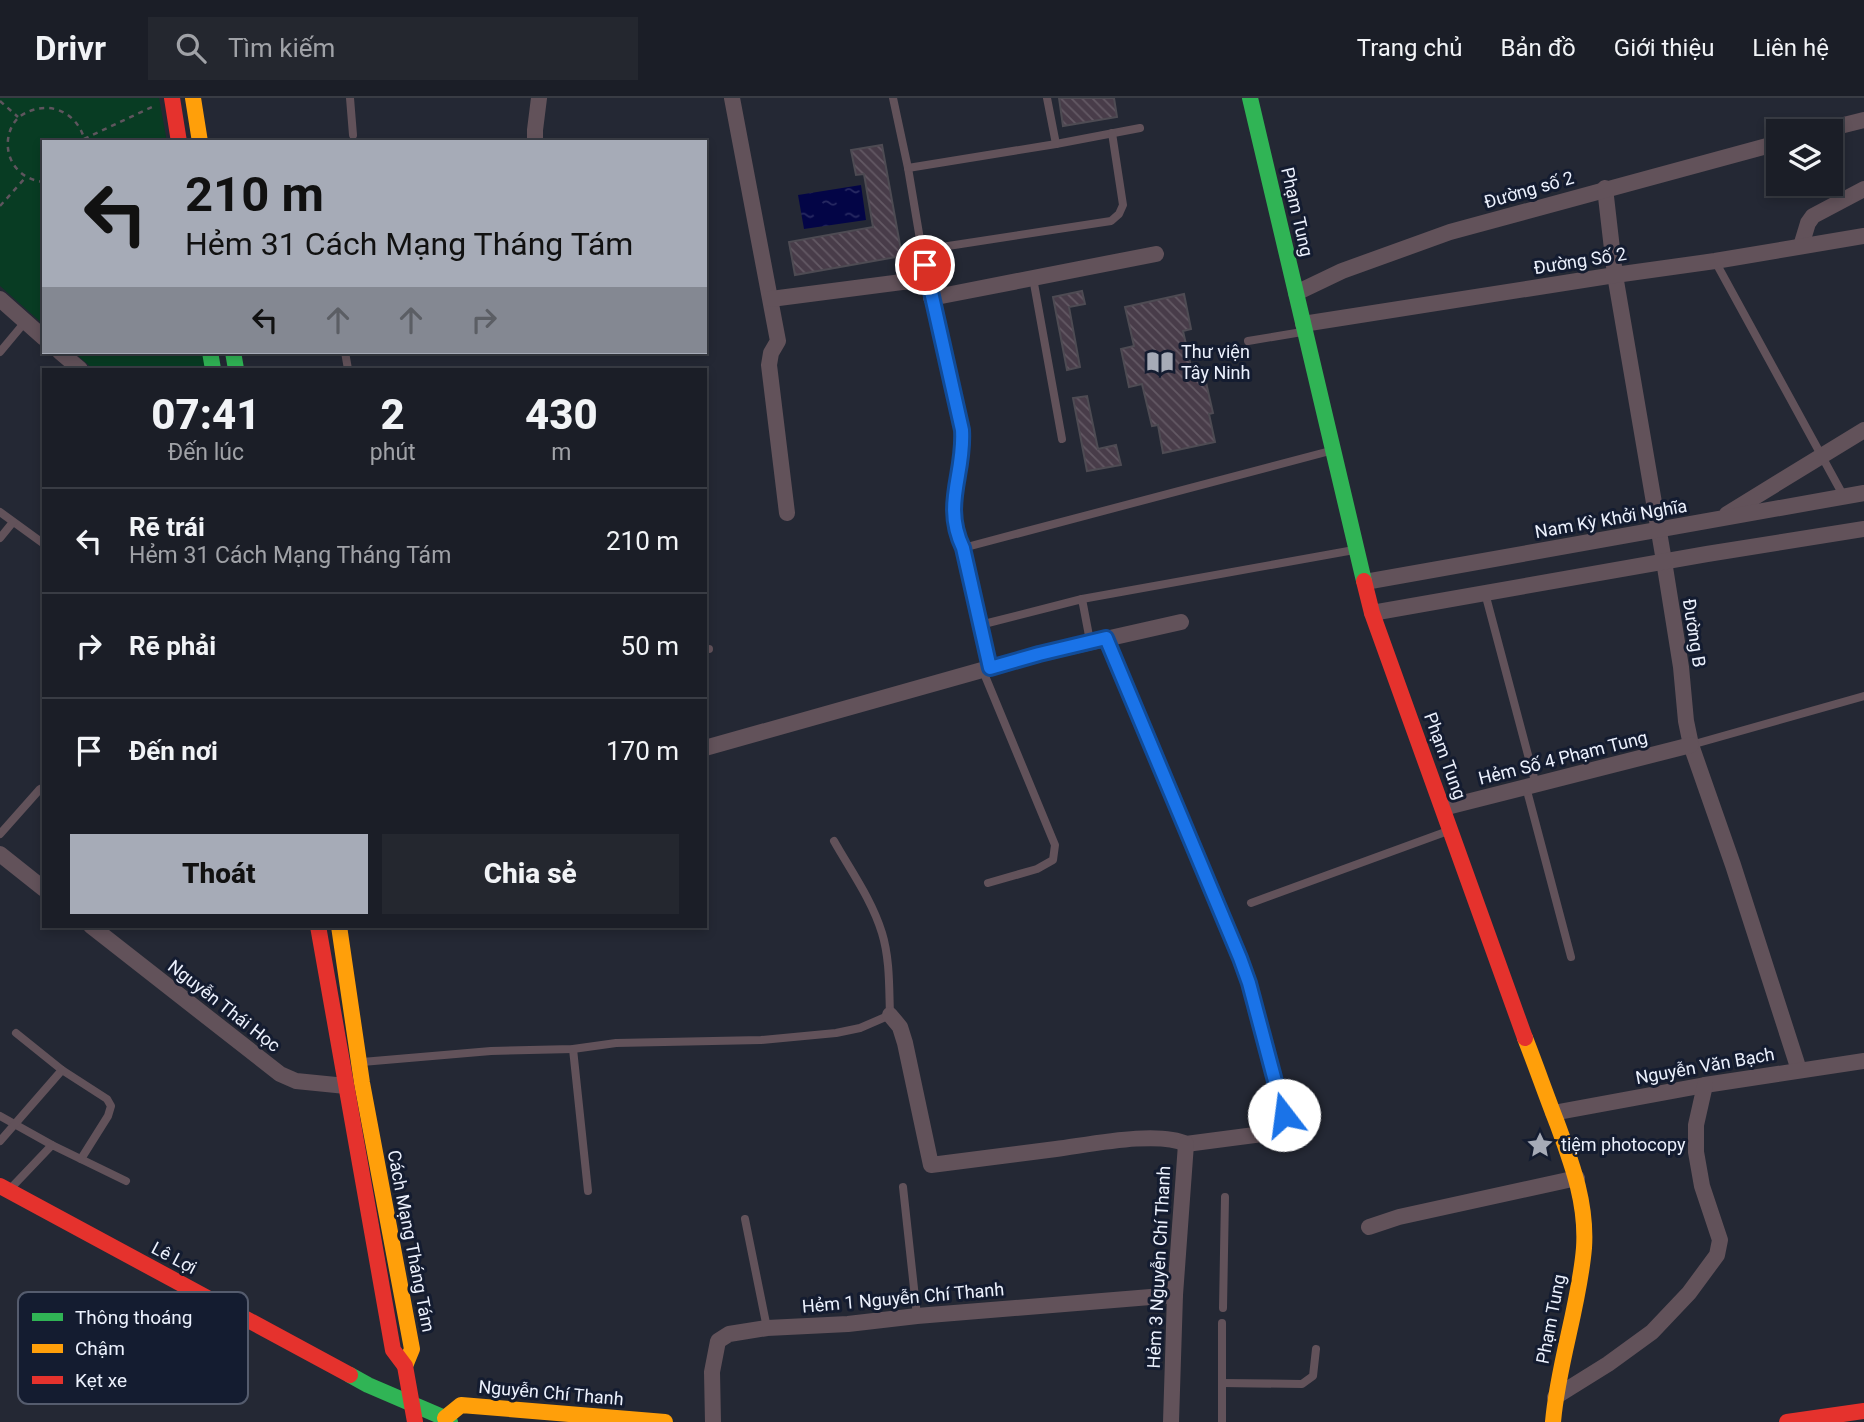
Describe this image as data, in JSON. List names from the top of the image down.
{
  "streets": {
    "street": [
      "Đường số 2",
      "Phạm Tung",
      "Đường Số 2",
      "Nam Kỳ Khởi Nghĩa",
      "Đường B",
      "Hẻm Số 4 Phạm Tung",
      "Nguyễn Thái Học",
      "Nguyễn Văn Bạch",
      "Cách Mạng Tháng Tám",
      "Lê Lợi",
      "Hẻm 3 Nguyễn Chí Thanh",
      "Hẻm 1 Nguyễn Chí Thanh",
      "Nguyễn Chí Thanh"
    ]
  },
  "crossings": [
    ["Đường số 2", "Phạm Tung"],
    ["Đường số 2", "Đường B"],
    ["Phạm Tung", "Đường Số 2"],
    ["Phạm Tung", "Nam Kỳ Khởi Nghĩa"],
    ["Phạm Tung", "Hẻm Số 4 Phạm Tung"],
    ["Phạm Tung", "Nguyễn Văn Bạch"],
    ["Đường Số 2", "Đường B"],
    ["Nam Kỳ Khởi Nghĩa", "Đường B"],
    ["Đường B", "Hẻm Số 4 Phạm Tung"],
    ["Đường B", "Nguyễn Văn Bạch"],
    ["Nguyễn Thái Học", "Cách Mạng Tháng Tám"],
    ["Cách Mạng Tháng Tám", "Lê Lợi"],
    ["Lê Lợi", "Nguyễn Chí Thanh"],
    ["Hẻm 3 Nguyễn Chí Thanh", "Hẻm 1 Nguyễn Chí Thanh"]
  ],
  "places": {
    "library": ["Thư viện Tây Ninh"],
    "place": ["tiệm photocopy"]
  },
  "legend": ["Thông thoáng", "Chậm", "Kẹt xe"],
  "page": {
    "header": "Drivr",
    "search": "Tìm kiếm",
    "nav": [
      "Trang chủ",
      "Bản đồ",
      "Giới thiệu",
      "Liên hệ"
    ],
    "turn": ["210 m", "Hẻm 31 Cách Mạng Tháng Tám"],
    "eta": [
      "07:41",
      "Đến lúc",
      "2",
      "phút",
      "430",
      "m"
    ],
    "list": [
      {
        "name": "Rẽ trái",
        "note": "Hẻm 31 Cách Mạng Tháng Tám",
        "value": "210 m"
      },
      {
        "name": "Rẽ phải",
        "value": "50 m"
      },
      {
        "name": "Đến nơi",
        "value": "170 m"
      }
    ],
    "buttons": ["Thoát", "Chia sẻ"]
  }
}
